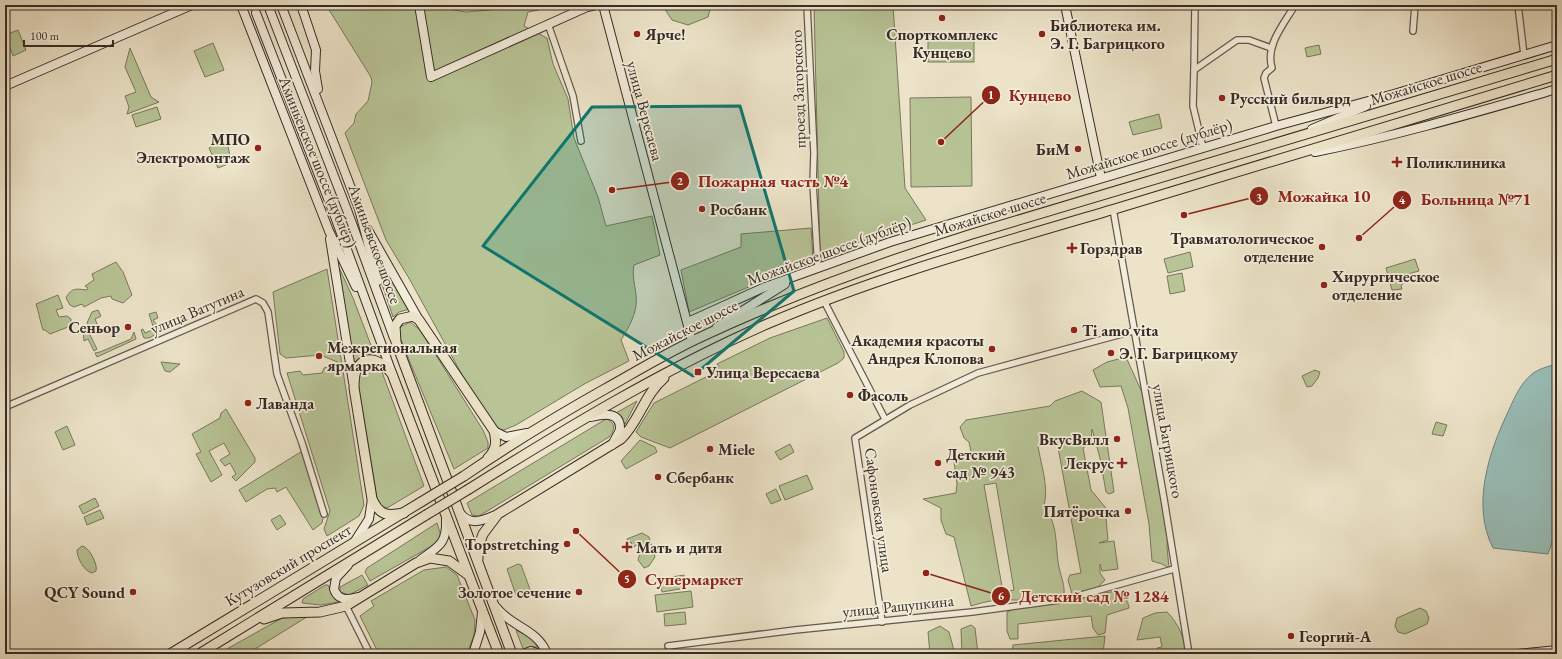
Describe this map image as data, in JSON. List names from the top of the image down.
{
  "streets": {
    "main road": [
      "Можайское шоссе",
      "улица Вересаева",
      "Можайское шоссе (дублёр)",
      "Аминьевское шоссе (дублёр)",
      "Аминьевское шоссе",
      "Кутузовский проспект"
    ],
    "street": [
      "проезд Загорского",
      "улица Ватутина",
      "улица Багрицкого",
      "Сафоновская улица",
      "улица Ращупкина"
    ]
  },
  "crossings": [
    ["Можайское шоссе", "улица Вересаева"],
    ["Можайское шоссе", "улица Багрицкого"],
    ["Можайское шоссе", "Кутузовский проспект"],
    ["проезд Загорского", "Можайское шоссе (дублёр)"],
    ["улица Вересаева", "Можайское шоссе (дублёр)"],
    ["Аминьевское шоссе (дублёр)", "Аминьевское шоссе"],
    ["улица Багрицкого", "Сафоновская улица"],
    ["улица Багрицкого", "улица Ращупкина"],
    ["Сафоновская улица", "улица Ращупкина"]
  ],
  "places": {
    "other": [
      "Спорткомплекс Кунцево",
      "Ярче!",
      "Библиотека им. Э. Г. Багрицкого",
      "Русский бильярд",
      "Кунцево",
      "МПО Электромонтаж",
      "БиМ",
      "Пожарная часть №4",
      "Росбанк",
      "Можайка 10",
      "Больница №71",
      "Травматологическое отделение",
      "Хирургическое отделение",
      "Сеньор",
      "Ti amo vita",
      "Академия красоты Андрея Клопова",
      "Э. Г. Багрицкому",
      "Межрегиональная ярмарка",
      "Фасоль",
      "Лаванда",
      "ВкусВилл",
      "Miele",
      "Детский сад № 943",
      "Сбербанк",
      "Пятёрочка",
      "Супермаркет",
      "Topstretching",
      "Детский сад № 1284",
      "QCY Sound",
      "Золотое сечение",
      "Георгий-А"
    ],
    "health": [
      "Поликлиника",
      "Горздрав",
      "Лекрус",
      "Мать и дитя"
    ],
    "transit": ["Улица Вересаева"]
  },
  "scale_bar": "100 m"
}
